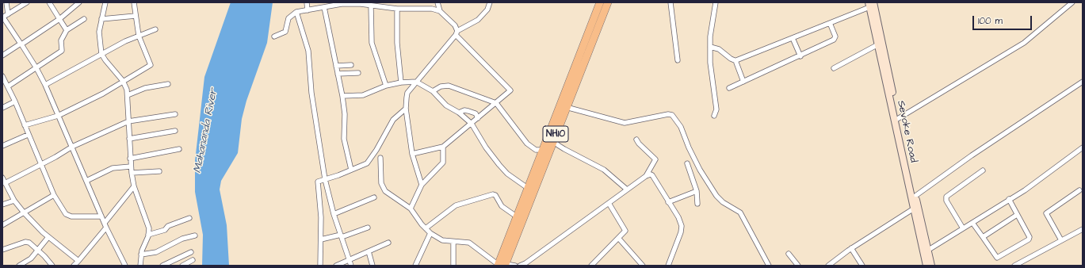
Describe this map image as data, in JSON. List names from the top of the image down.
{
  "streets": {
    "highway": ["NH10"],
    "main road": ["Sevoke Road"]
  },
  "water": ["Mahananda River"],
  "scale_bar": "100 m"
}
